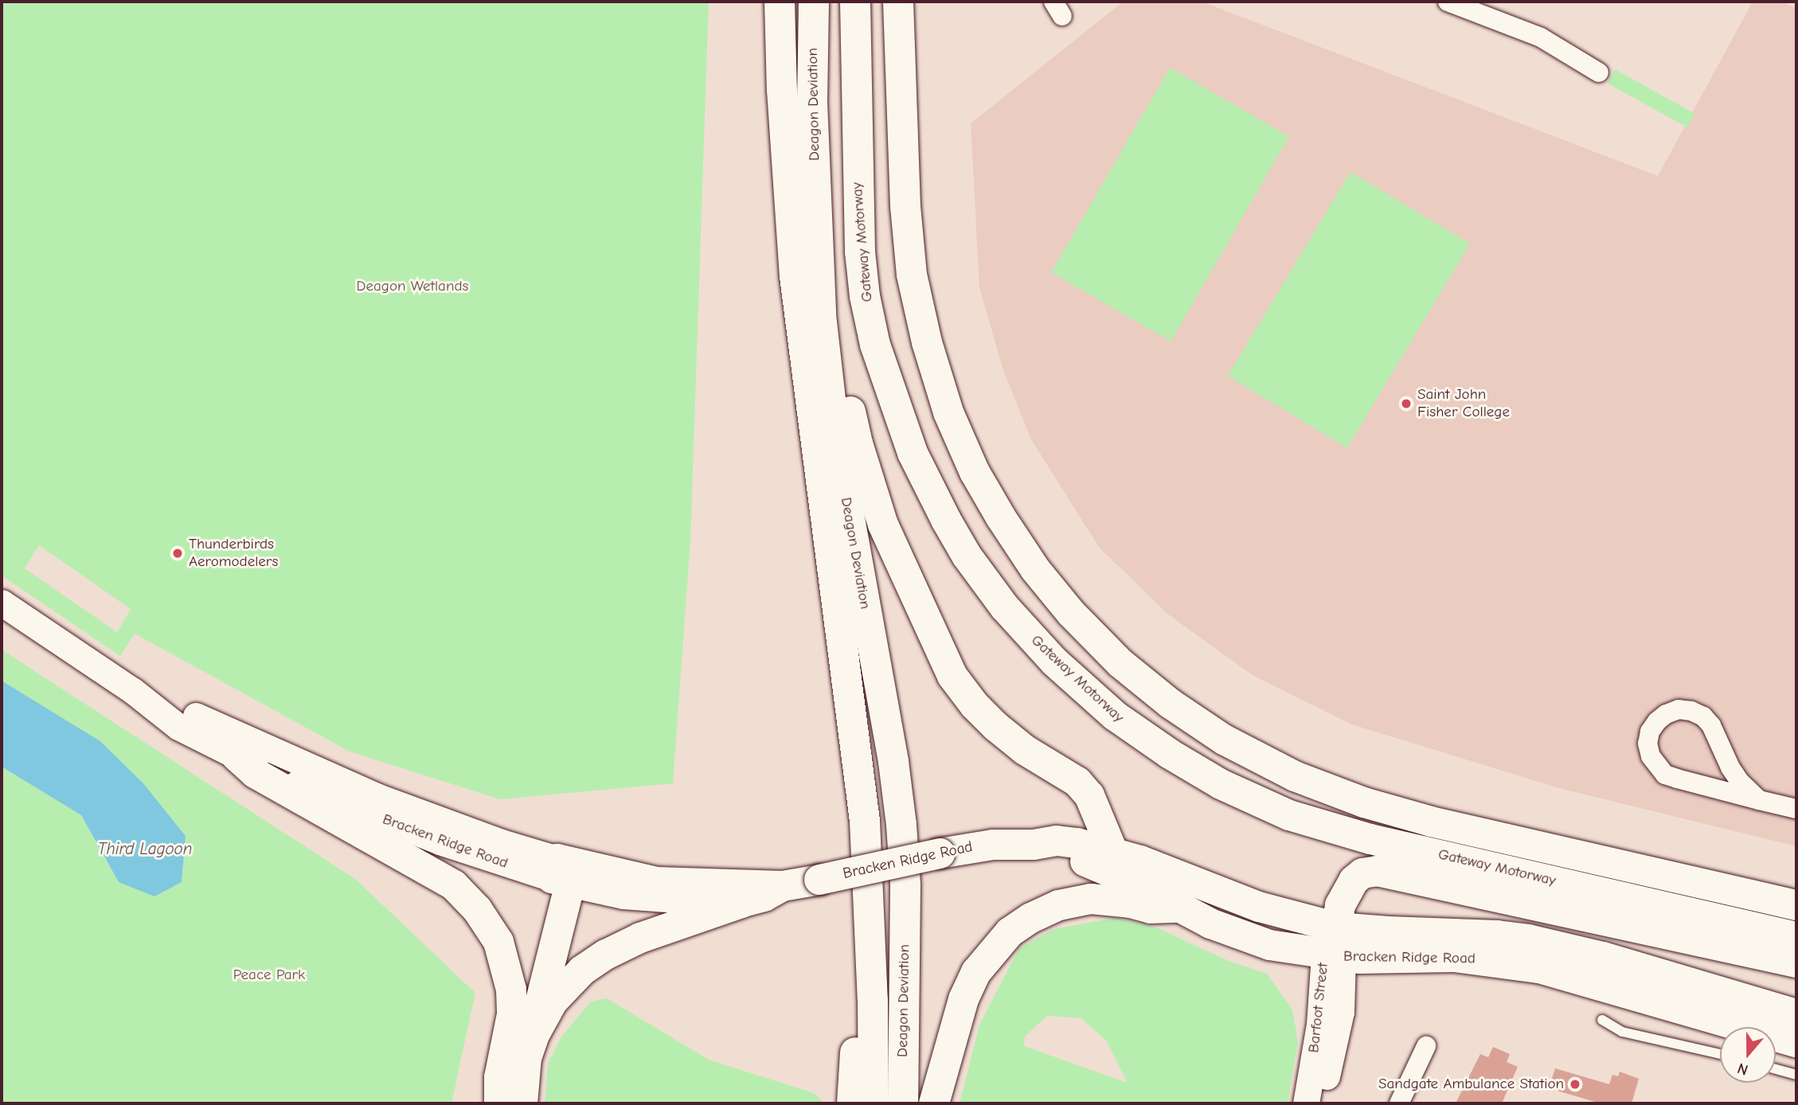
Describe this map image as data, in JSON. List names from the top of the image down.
{
  "streets": {
    "main road": [
      "Deagon Deviation",
      "Gateway Motorway",
      "Bracken Ridge Road",
      "Barfoot Street"
    ]
  },
  "crossings": [
    ["Bracken Ridge Road", "Barfoot Street"]
  ],
  "water": ["Third Lagoon"],
  "parks": ["Deagon Wetlands", "Peace Park"],
  "places": ["Saint John Fisher College", "Thunderbirds Aeromodelers", "Sandgate Ambulance Station"],
  "north": "bottom"
}
